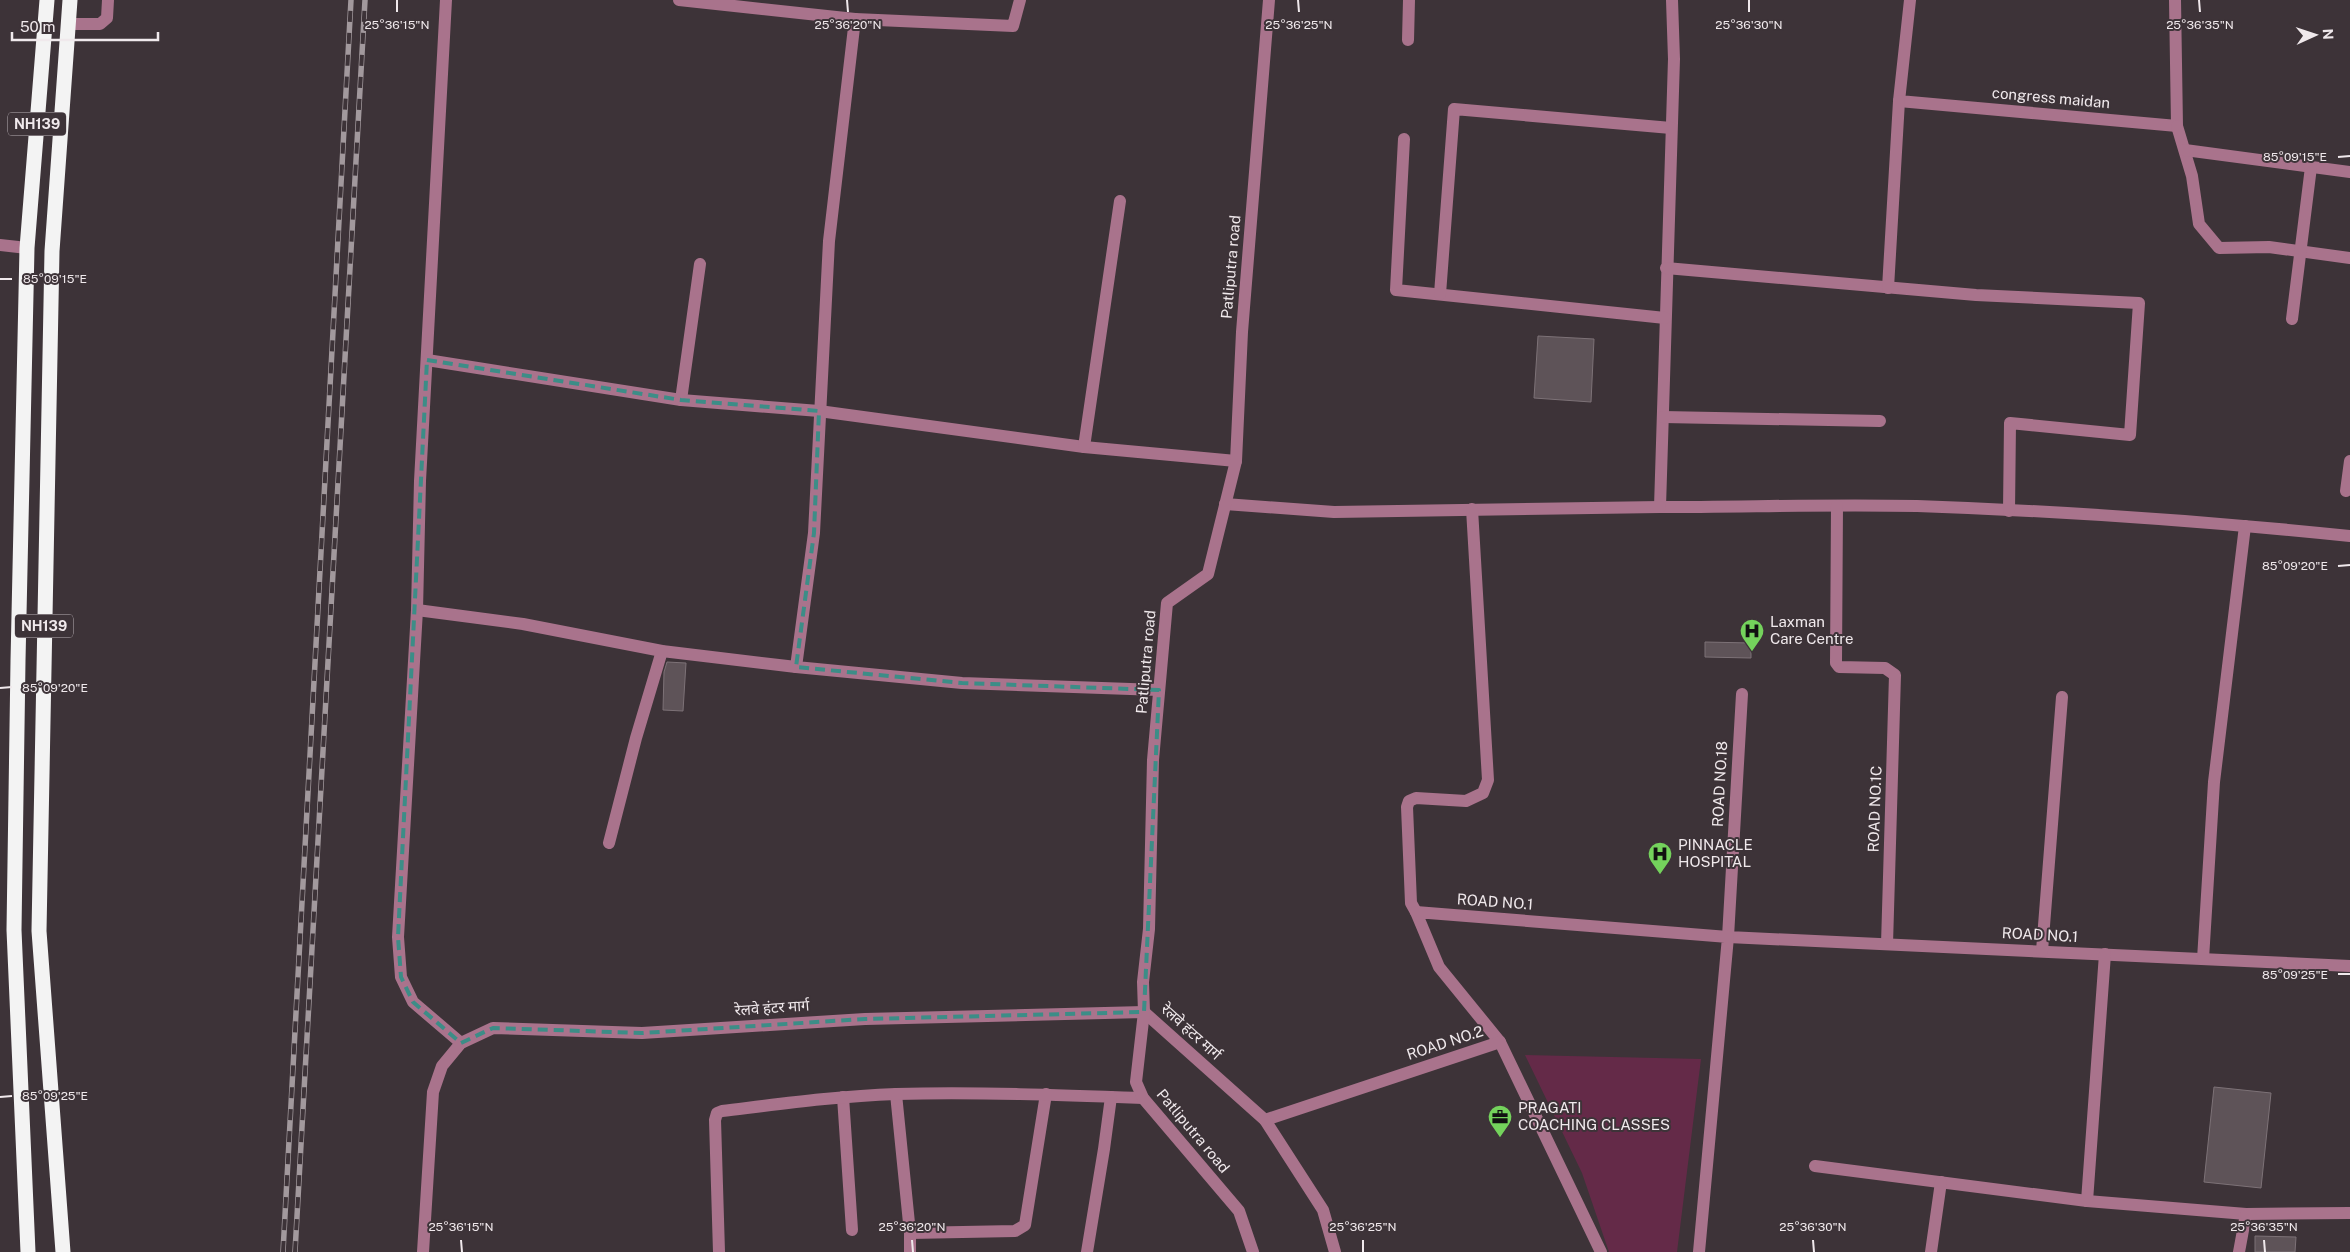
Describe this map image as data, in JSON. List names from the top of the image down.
{
  "streets": {
    "highway": ["NH139"],
    "street": [
      "congress maidan",
      "Patliputra road",
      "ROAD NO.18",
      "ROAD NO.1C",
      "ROAD NO.1",
      "रेलवे हंटर मार्ग",
      "ROAD NO.2"
    ]
  },
  "crossings": [
    ["Patliputra road", "रेलवे हंटर मार्ग"],
    ["ROAD NO.18", "ROAD NO.1"],
    ["ROAD NO.1C", "ROAD NO.1"],
    ["रेलवे हंटर मार्ग", "ROAD NO.2"]
  ],
  "places": {
    "hospital": ["Laxman Care Centre", "PINNACLE HOSPITAL"],
    "office": ["PRAGATI COACHING CLASSES"]
  },
  "scale_bar": "50 m",
  "north": "right",
  "coordinates": [
    "25°36'15\"N",
    "25°36'20\"N",
    "25°36'25\"N",
    "25°36'30\"N",
    "25°36'35\"N",
    "85°09'15\"E",
    "85°09'20\"E",
    "85°09'25\"E"
  ]
}
